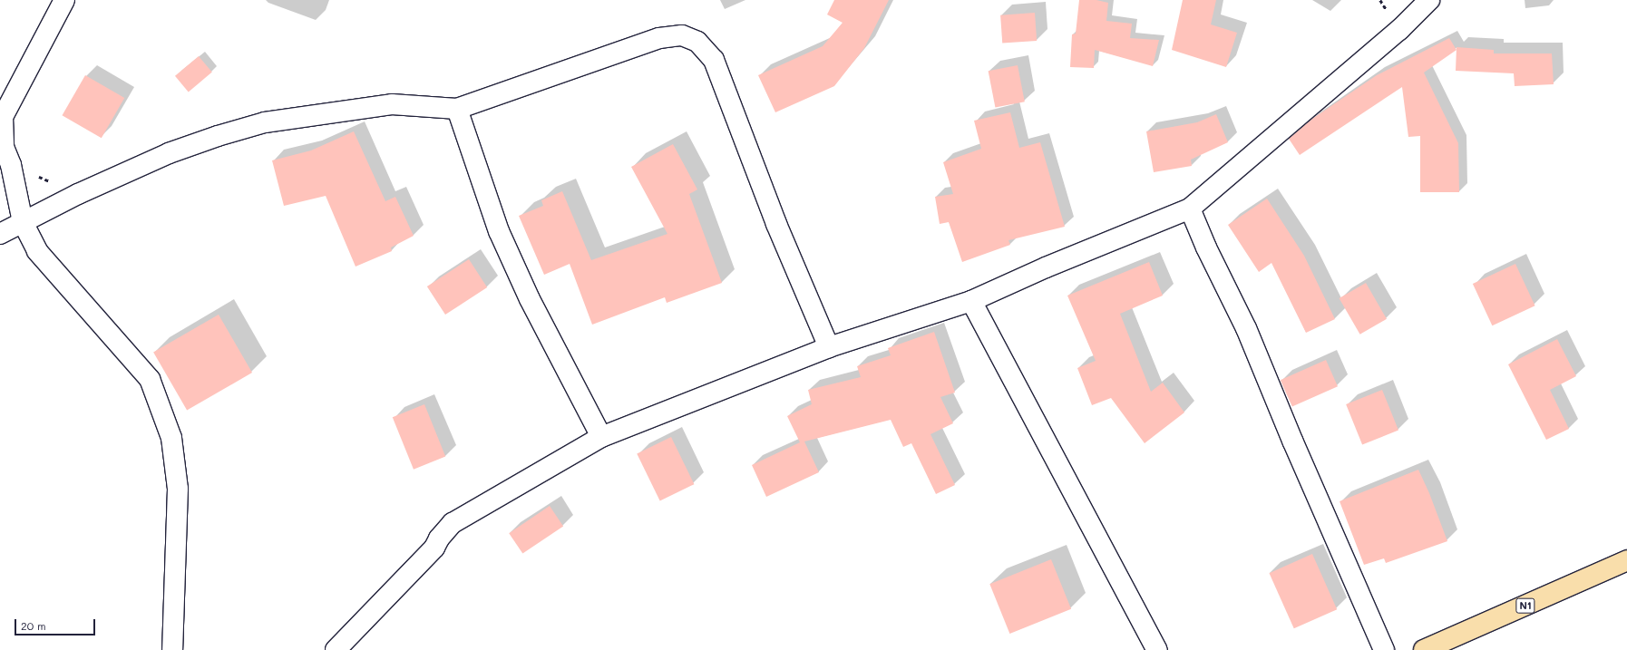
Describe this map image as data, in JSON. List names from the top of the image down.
{
  "streets": {
    "highway": ["N1"]
  },
  "scale_bar": "20 m"
}
